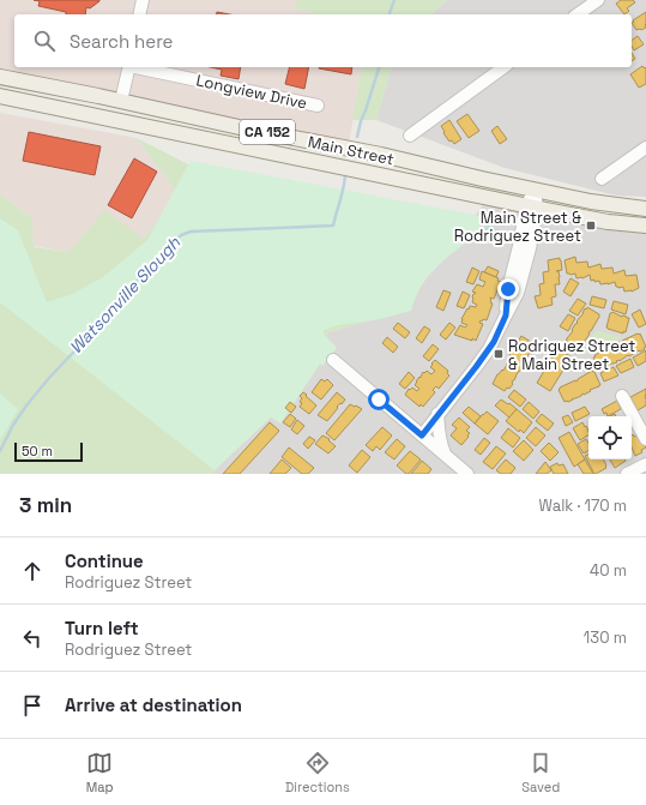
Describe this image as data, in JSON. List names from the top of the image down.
{
  "streets": {
    "main road": ["CA 152", "Main Street"],
    "street": ["Longview Drive"]
  },
  "water": ["Watsonville Slough"],
  "places": {
    "transit": ["Main Street & Rodriguez Street", "Rodriguez Street & Main Street"]
  },
  "scale_bar": "50 m",
  "page": {
    "search": "Search here",
    "scale": "50 m",
    "heading": ["3 min", "Walk · 170 m"],
    "list": [
      ["Continue", "Rodriguez Street", "40 m"],
      ["Turn left", "Rodriguez Street", "130 m"],
      "Arrive at destination"
    ],
    "nav": ["Map", "Directions", "Saved"]
  }
}
